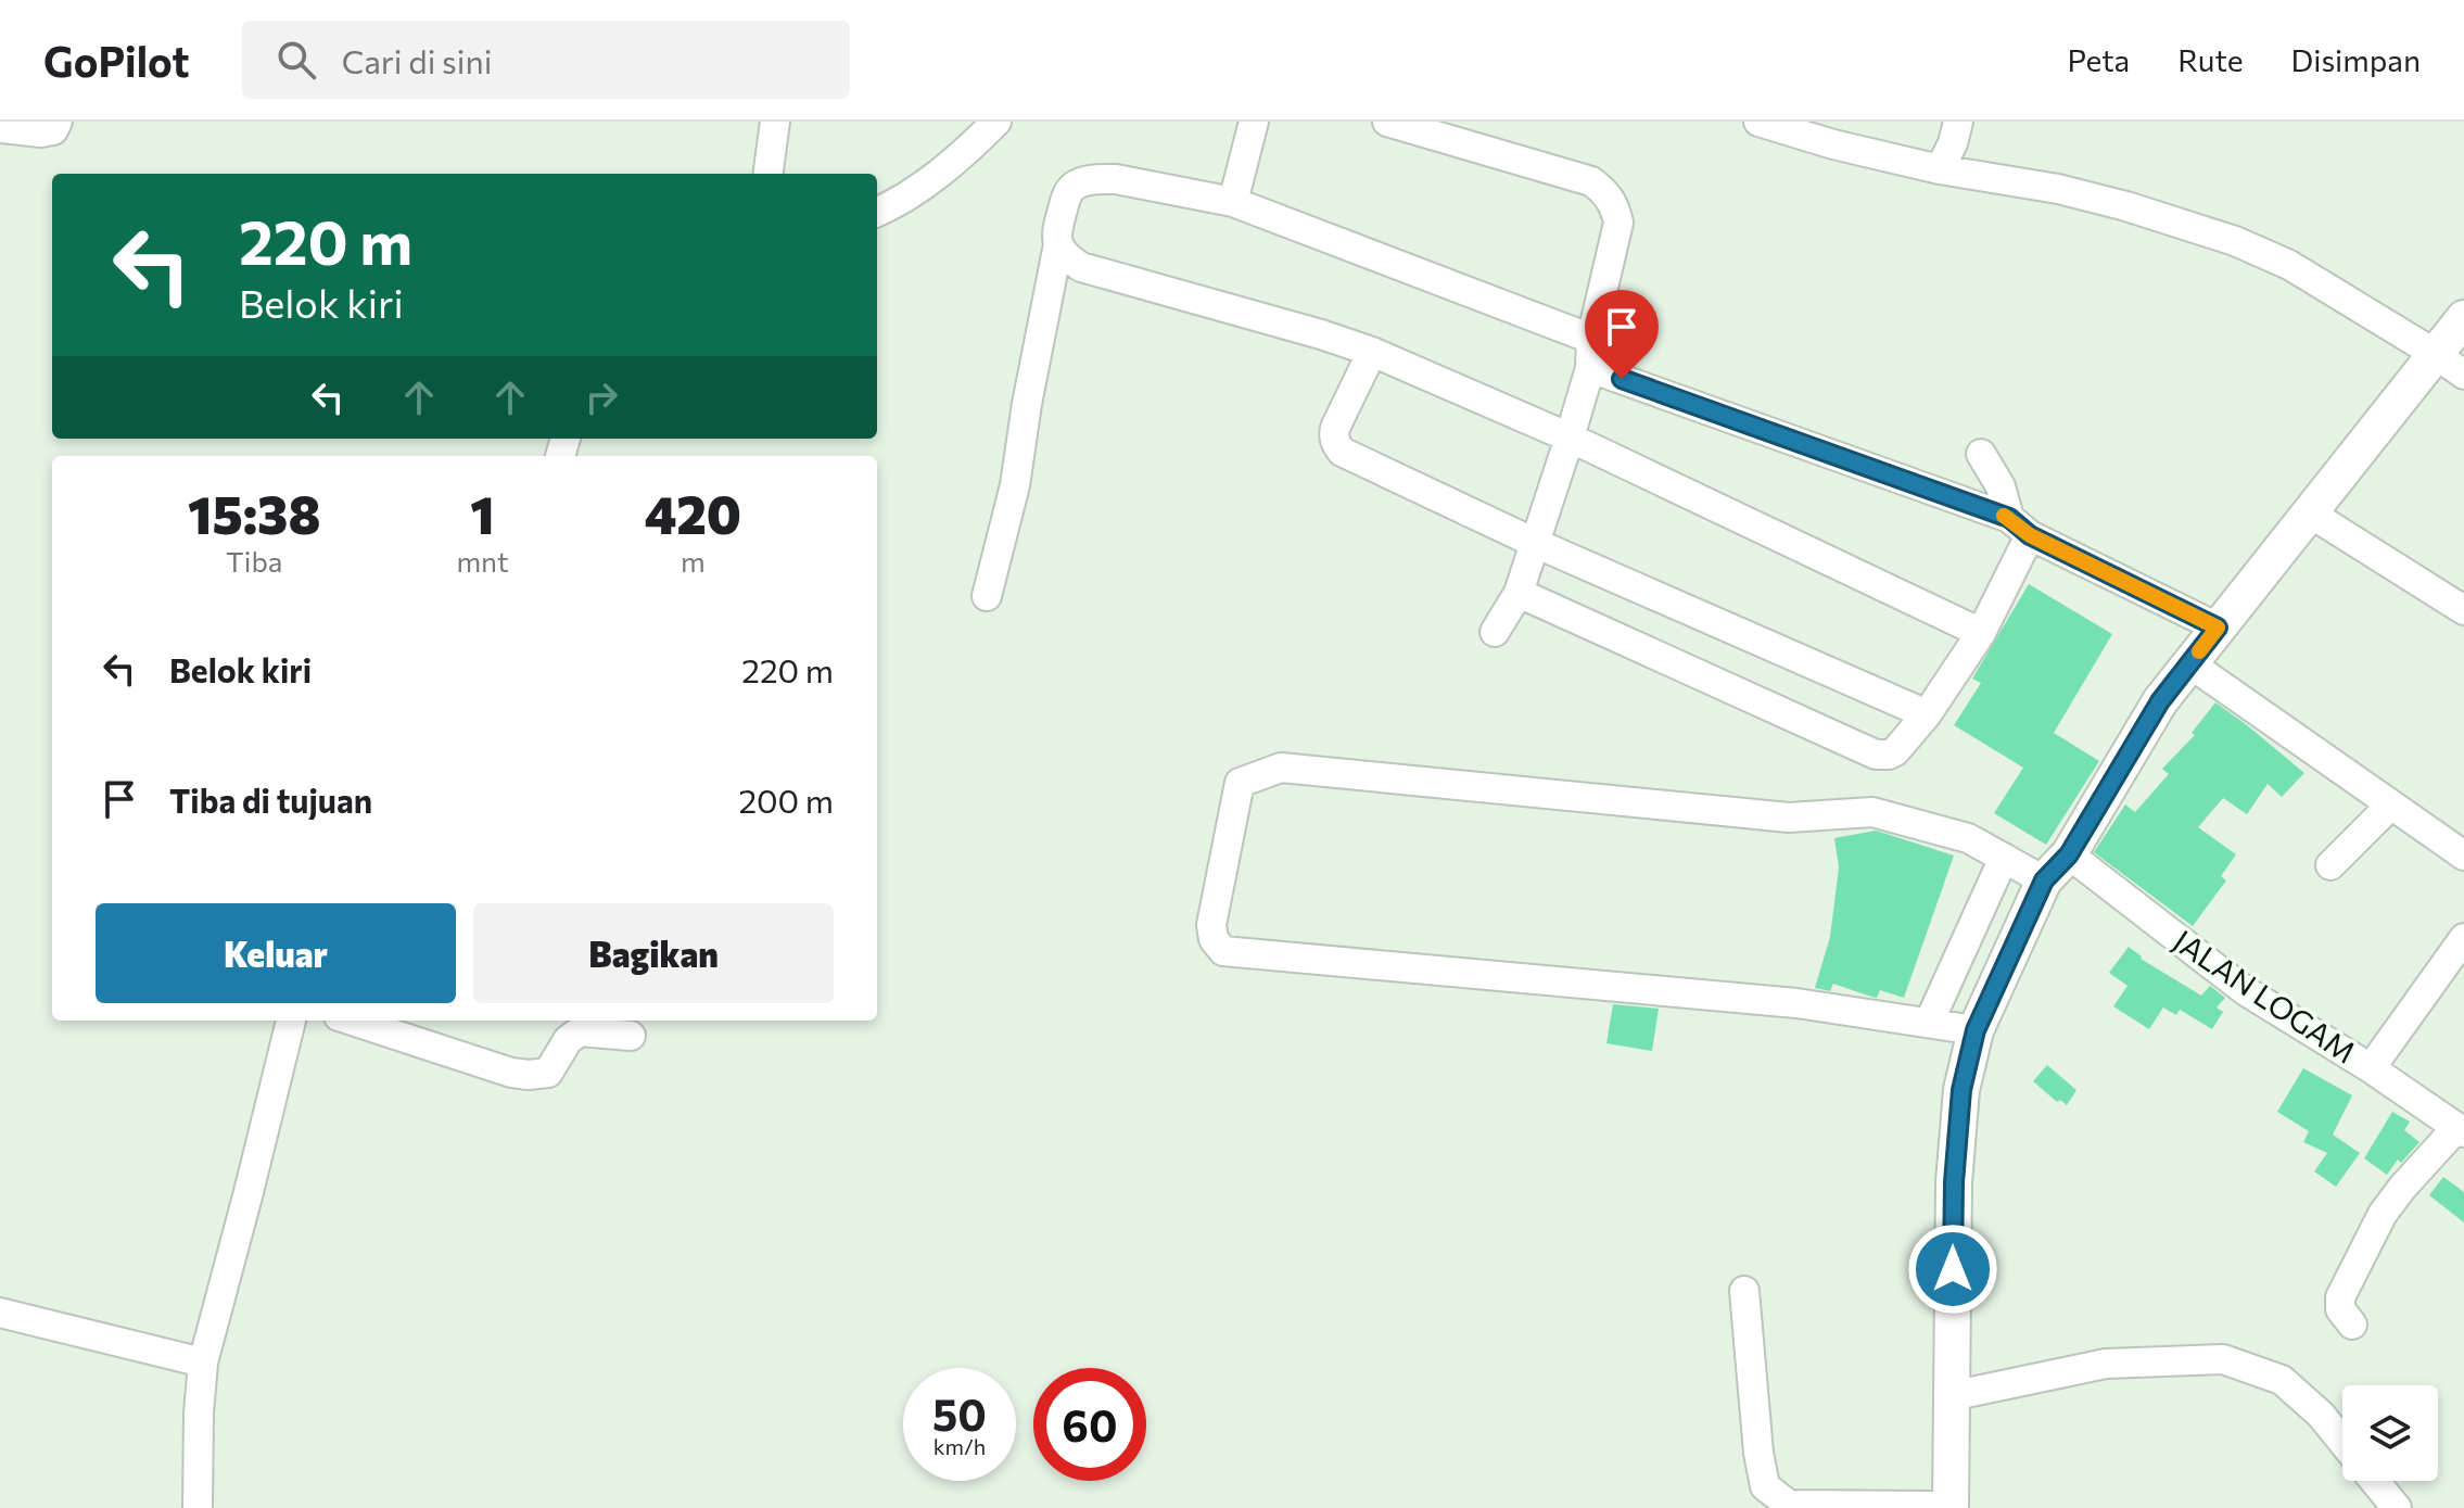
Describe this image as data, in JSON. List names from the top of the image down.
{
  "streets": {
    "street": ["JALAN LOGAM"]
  },
  "page": {
    "header": "GoPilot",
    "search": "Cari di sini",
    "nav": ["Peta", "Rute", "Disimpan"],
    "turn": ["220 m", "Belok kiri"],
    "eta": [
      "15:38",
      "Tiba",
      "1",
      "mnt",
      "420",
      "m"
    ],
    "list": [
      {
        "name": "Belok kiri",
        "value": "220 m"
      },
      {
        "name": "Tiba di tujuan",
        "value": "200 m"
      }
    ],
    "buttons": ["Keluar", "Bagikan"],
    "speed": "50 km/h",
    "limit": "60"
  }
}
